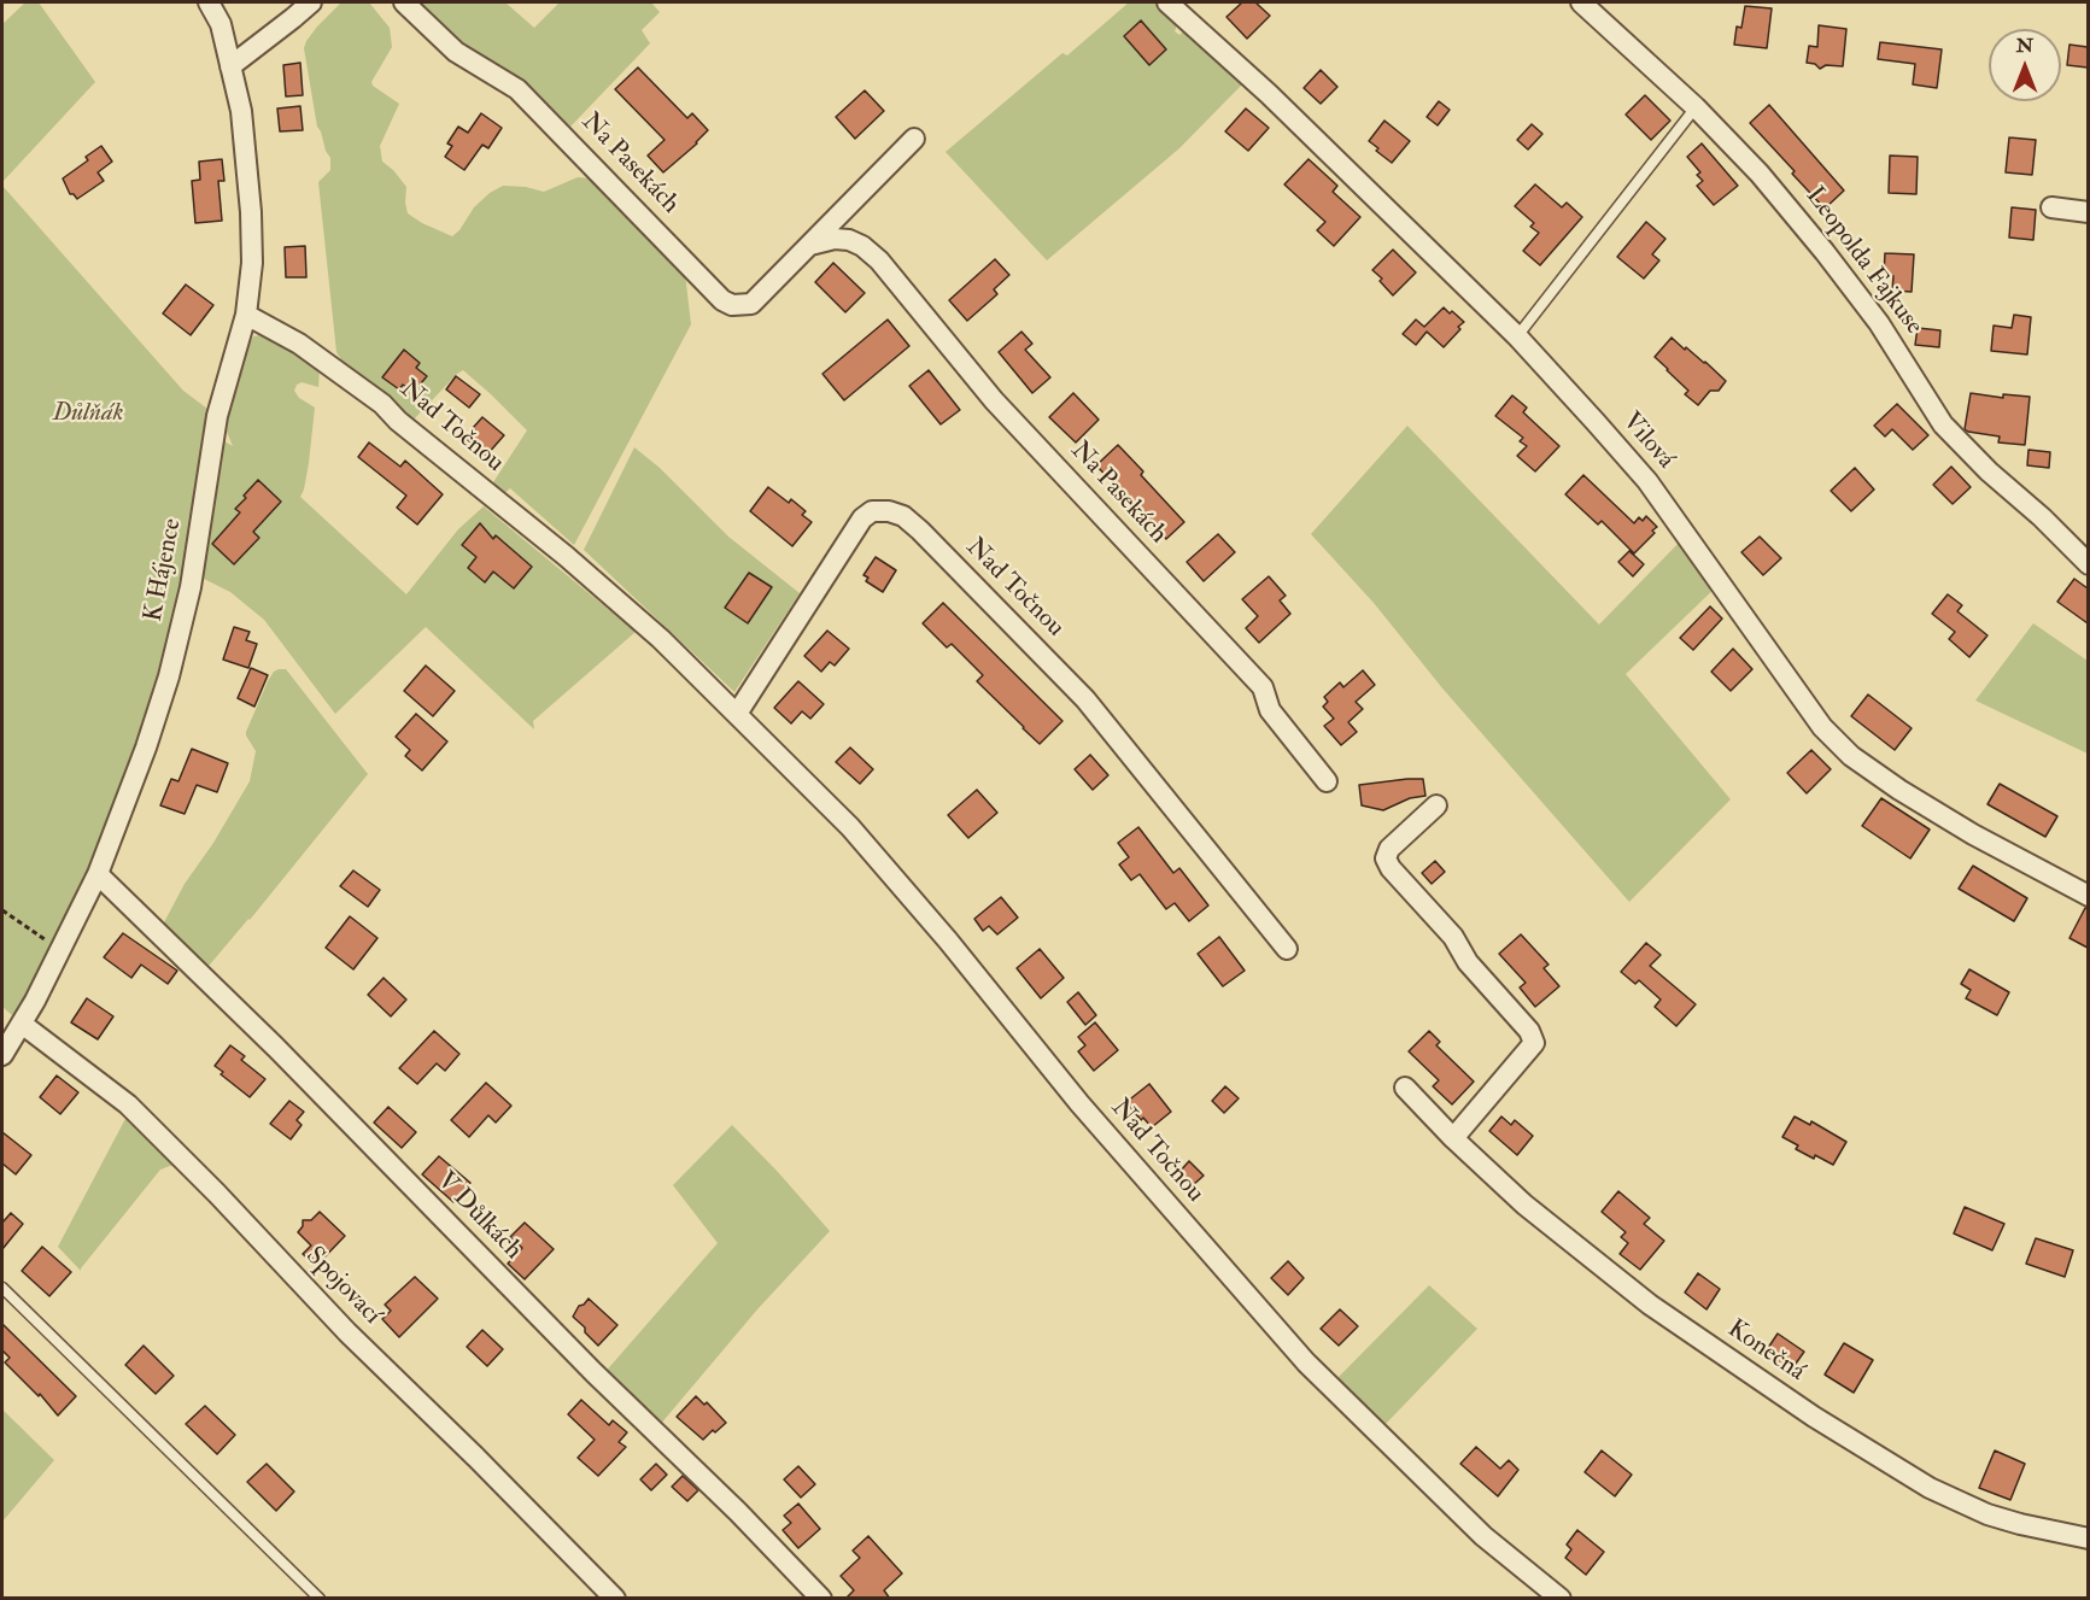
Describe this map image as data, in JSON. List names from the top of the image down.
{
  "streets": {
    "street": [
      "Na Pasekách",
      "Leopolda Fajkuse",
      "Nad Točnou",
      "Vilová",
      "K Hájence",
      "V Důlkách",
      "Spojovací",
      "Konečná"
    ]
  },
  "crossings": [
    ["Nad Točnou", "K Hájence"],
    ["K Hájence", "V Důlkách"],
    ["K Hájence", "Spojovací"]
  ],
  "parks": ["Důlňák"],
  "north": "top"
}
